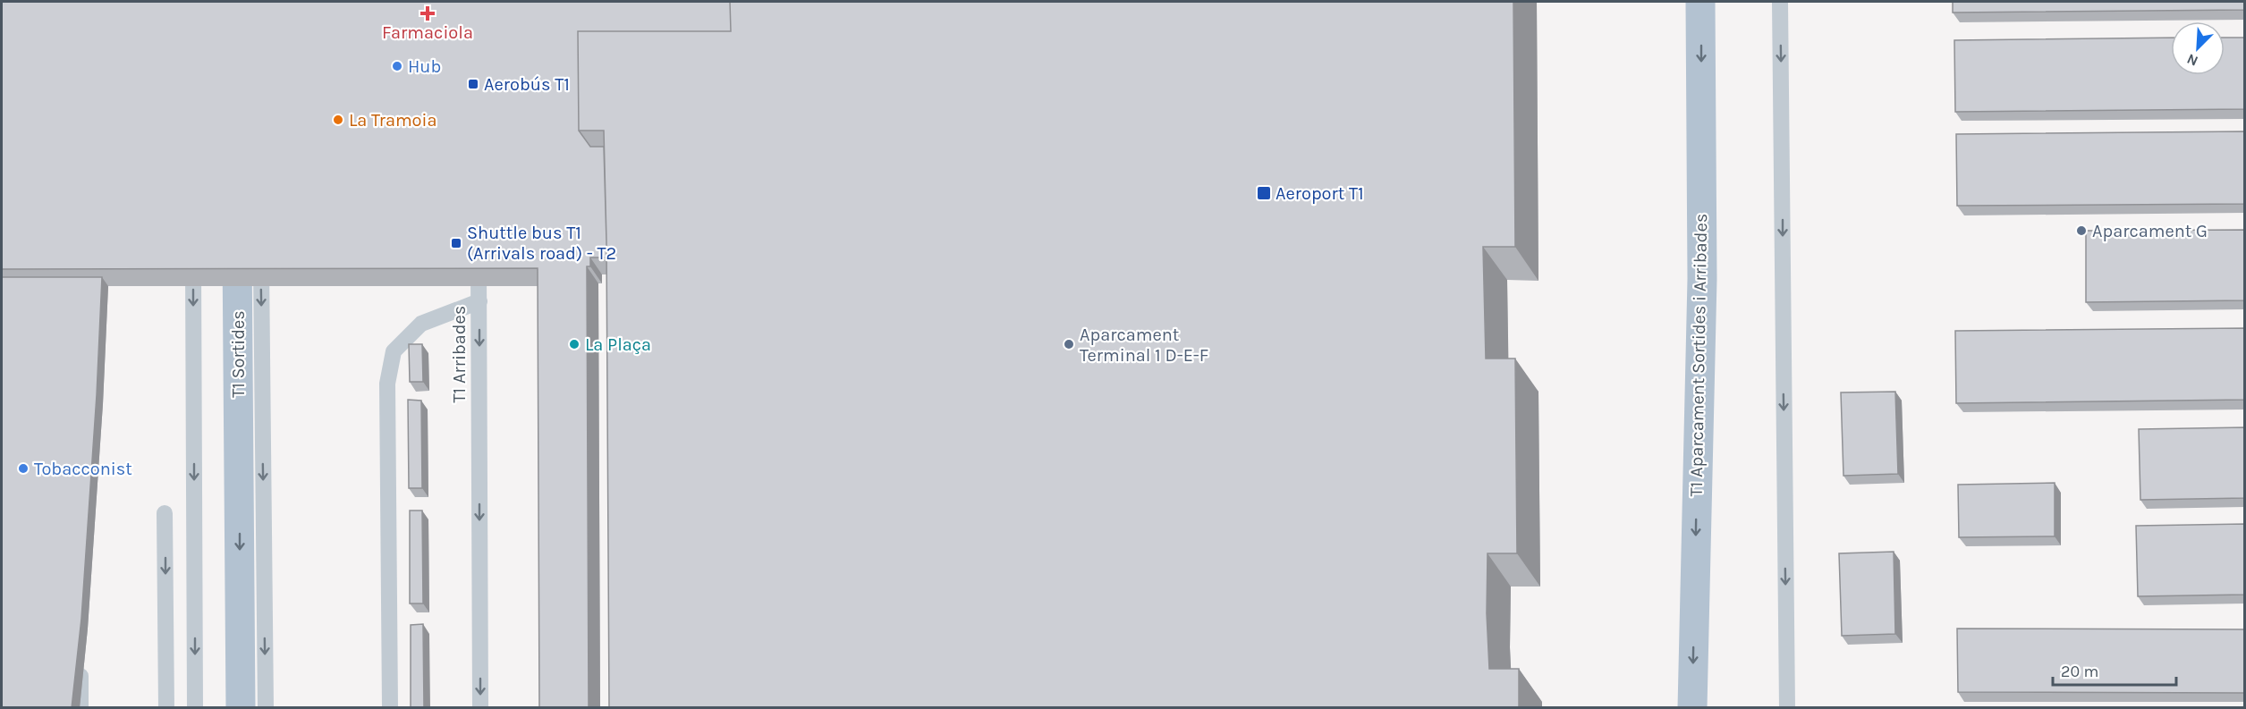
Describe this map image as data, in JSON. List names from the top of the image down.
{
  "streets": {
    "main road": ["T1 Sortides", "T1 Aparcament Sortides i Arribades"],
    "lane": ["T1 Arribades"]
  },
  "one_way": ["T1 Sortides", "T1 Arribades", "T1 Aparcament Sortides i Arribades"],
  "places": {
    "health": ["Farmaciola"],
    "other": [
      "Hub",
      "La Tramoia",
      "Aparcament G",
      "La Plaça",
      "Aparcament Terminal 1 D-E-F",
      "Tobacconist"
    ],
    "transit": ["Aerobús T1", "Aeroport T1", "Shuttle bus T1 (Arrivals road) - T2"]
  },
  "scale_bar": "20 m",
  "north": "bottom left"
}
